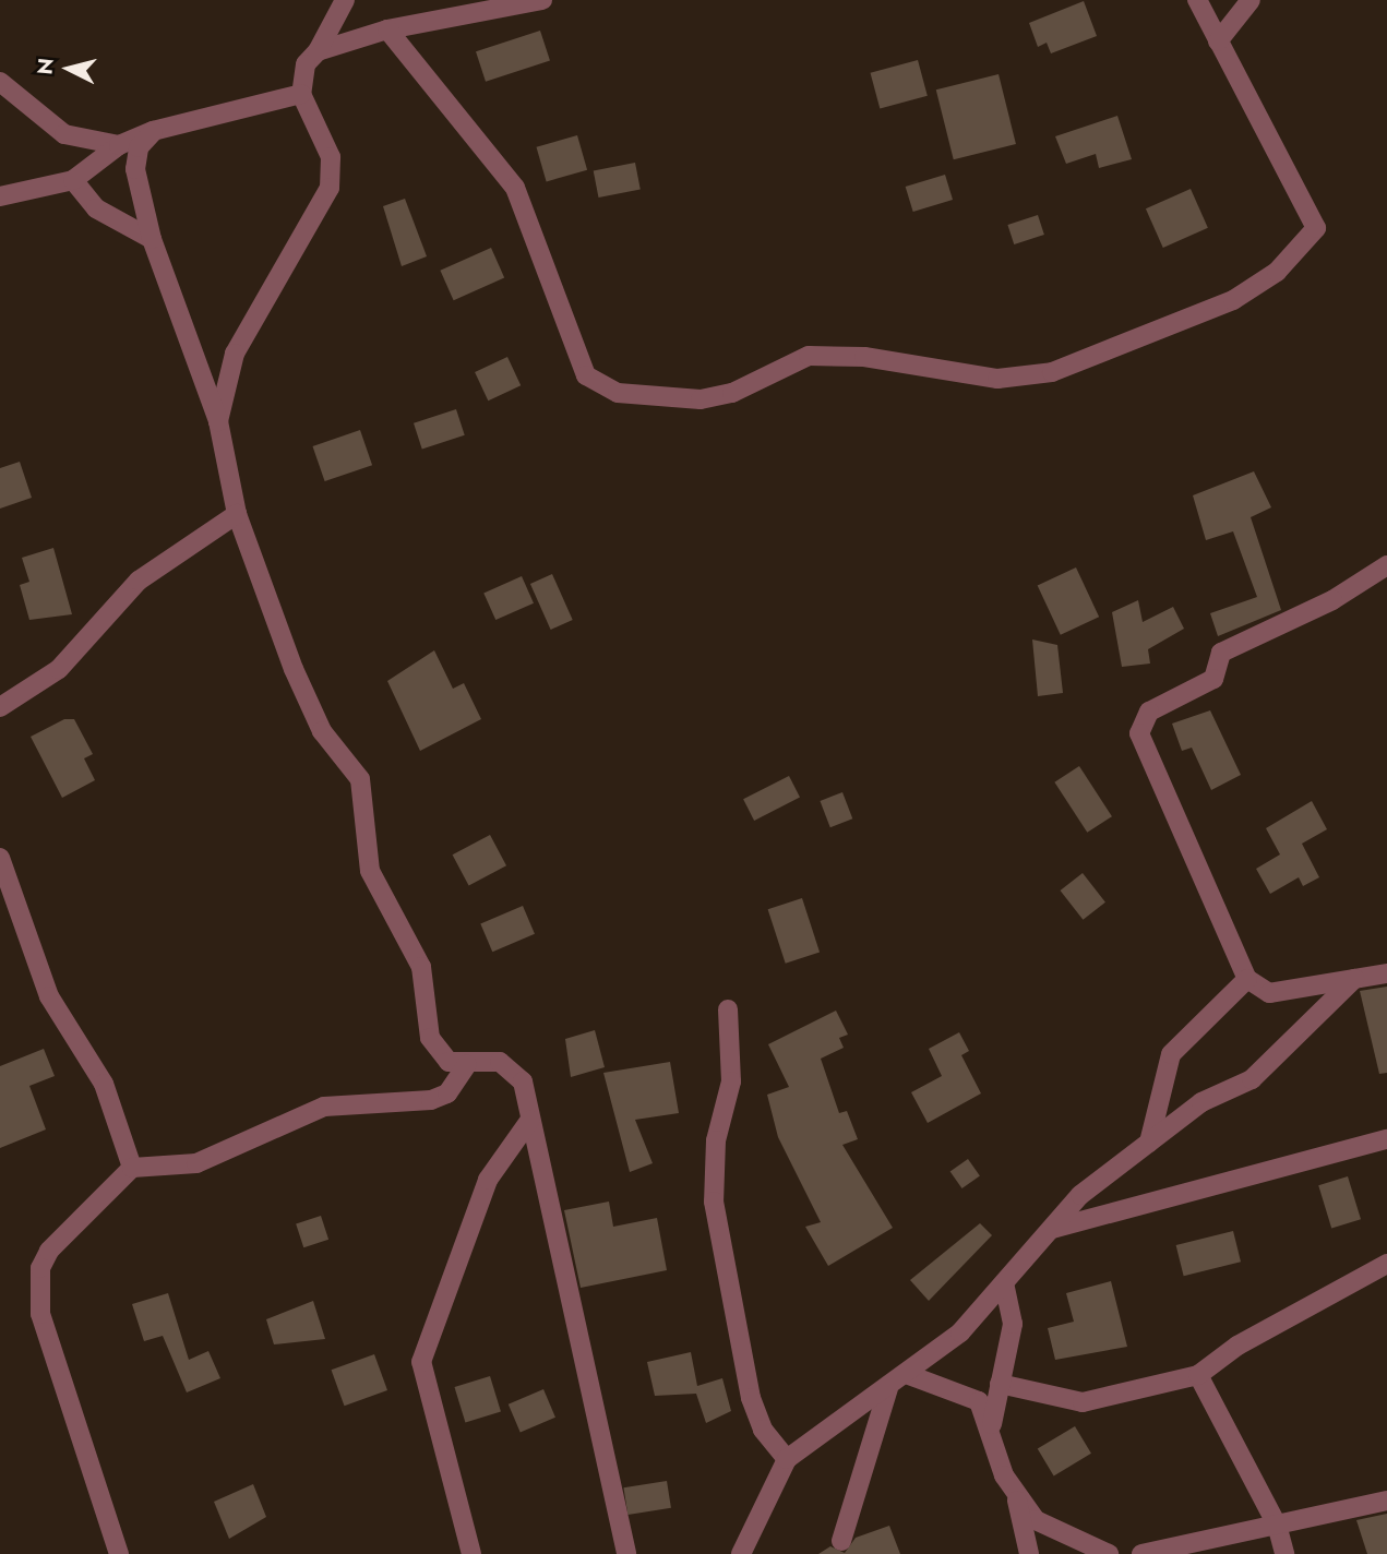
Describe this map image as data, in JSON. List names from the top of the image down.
{
  "north": "left"
}
